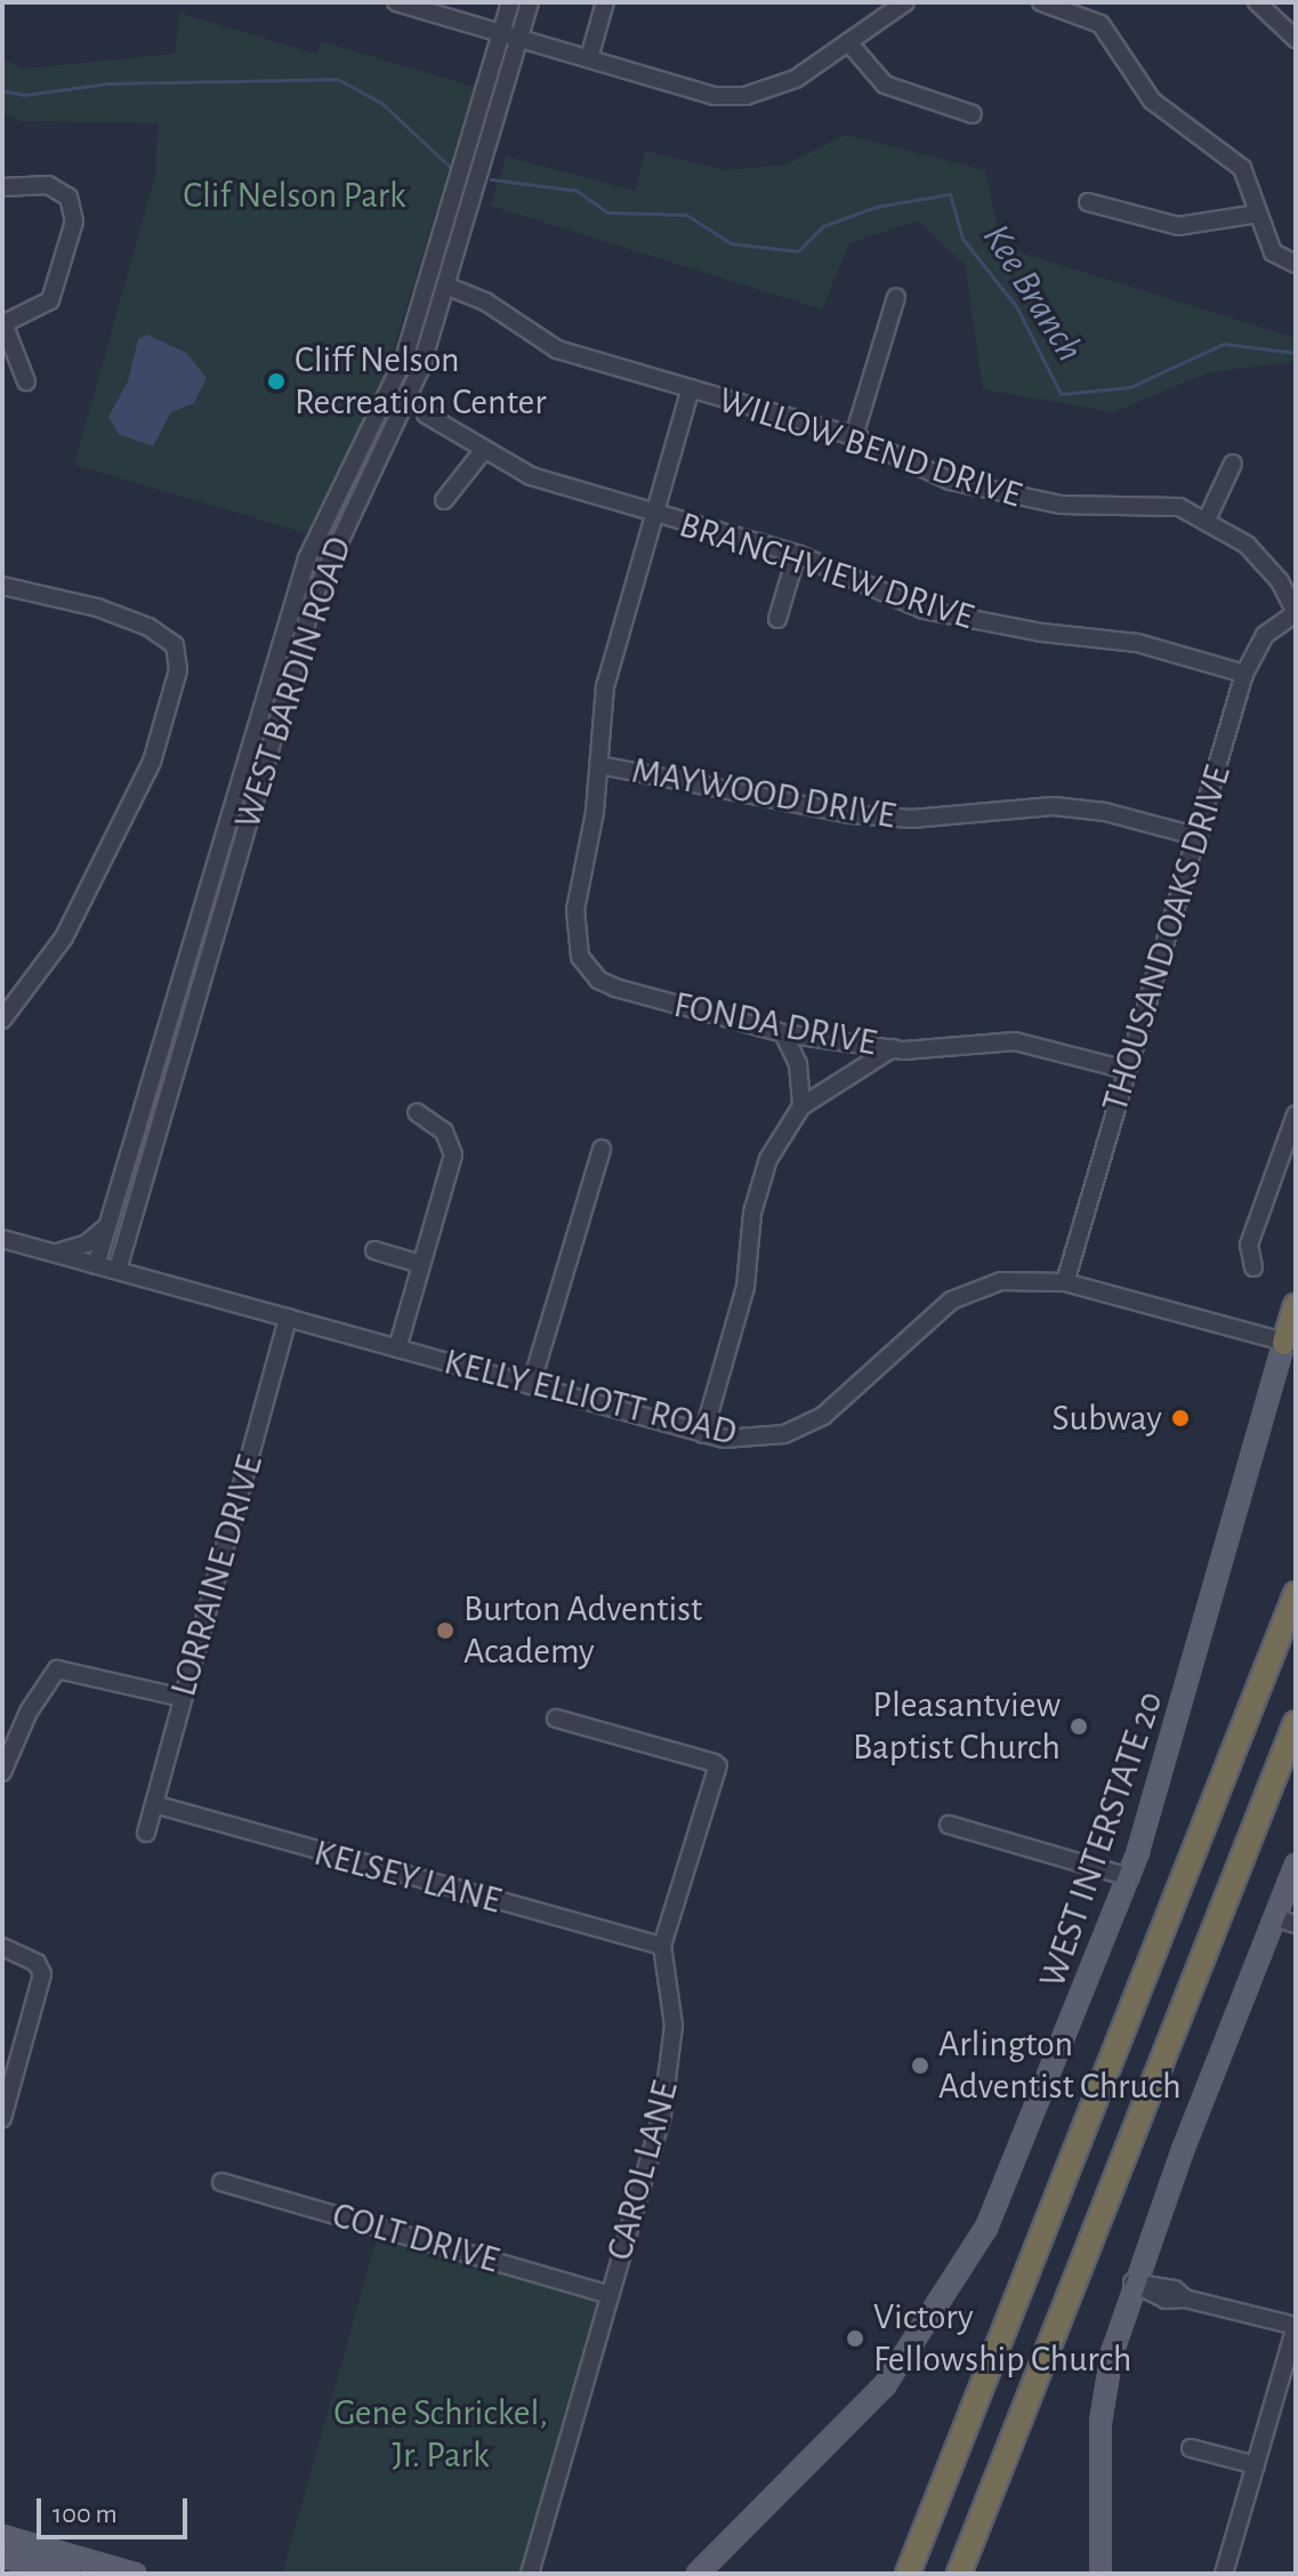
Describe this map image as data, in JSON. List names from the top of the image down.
{
  "streets": {
    "main road": ["WEST INTERSTATE 20"],
    "street": [
      "WILLOW BEND DRIVE",
      "BRANCHVIEW DRIVE",
      "WEST BARDIN ROAD",
      "MAYWOOD DRIVE",
      "THOUSAND OAKS DRIVE",
      "FONDA DRIVE",
      "KELLY ELLIOTT ROAD",
      "LORRAINE DRIVE",
      "KELSEY LANE",
      "CAROL LANE",
      "COLT DRIVE"
    ]
  },
  "crossings": [
    ["WILLOW BEND DRIVE", "WEST BARDIN ROAD"],
    ["WILLOW BEND DRIVE", "THOUSAND OAKS DRIVE"],
    ["BRANCHVIEW DRIVE", "THOUSAND OAKS DRIVE"],
    ["WEST BARDIN ROAD", "KELLY ELLIOTT ROAD"],
    ["MAYWOOD DRIVE", "THOUSAND OAKS DRIVE"],
    ["MAYWOOD DRIVE", "FONDA DRIVE"],
    ["THOUSAND OAKS DRIVE", "FONDA DRIVE"],
    ["THOUSAND OAKS DRIVE", "KELLY ELLIOTT ROAD"],
    ["KELLY ELLIOTT ROAD", "LORRAINE DRIVE"],
    ["KELLY ELLIOTT ROAD", "WEST INTERSTATE 20"],
    ["LORRAINE DRIVE", "KELSEY LANE"],
    ["KELSEY LANE", "CAROL LANE"],
    ["CAROL LANE", "COLT DRIVE"]
  ],
  "water": ["Kee Branch"],
  "parks": ["Clif Nelson Park", "Gene Schrickel, Jr. Park"],
  "places": [
    "Cliff Nelson Recreation Center",
    "Subway",
    "Burton Adventist Academy",
    "Pleasantview Baptist Church",
    "Arlington Adventist Chruch",
    "Victory Fellowship Church"
  ],
  "scale_bar": "100 m"
}
